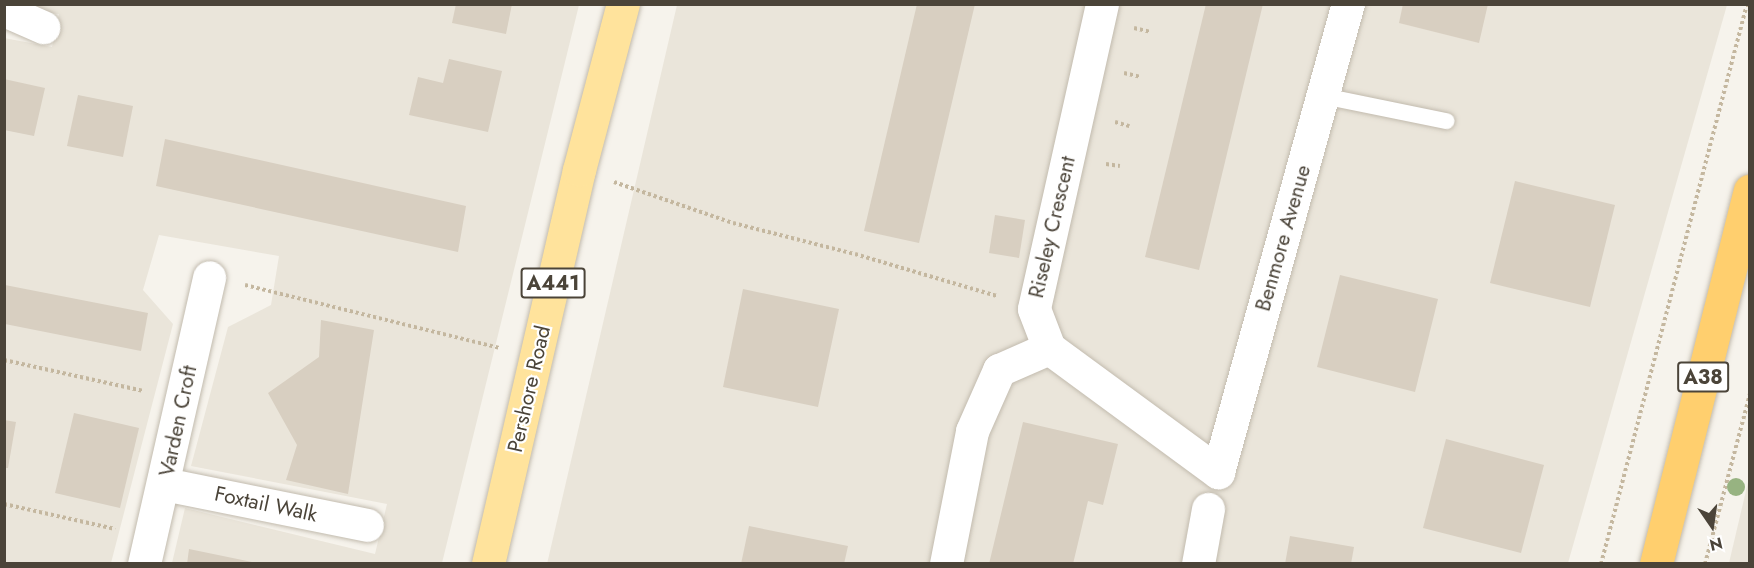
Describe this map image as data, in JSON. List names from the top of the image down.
{
  "streets": {
    "highway": ["A38"],
    "main road": ["A441", "Pershore Road"],
    "street": [
      "Riseley Crescent",
      "Benmore Avenue",
      "Varden Croft",
      "Foxtail Walk"
    ]
  },
  "crossings": [
    ["Riseley Crescent", "Benmore Avenue"],
    ["Varden Croft", "Foxtail Walk"]
  ],
  "north": "bottom"
}
